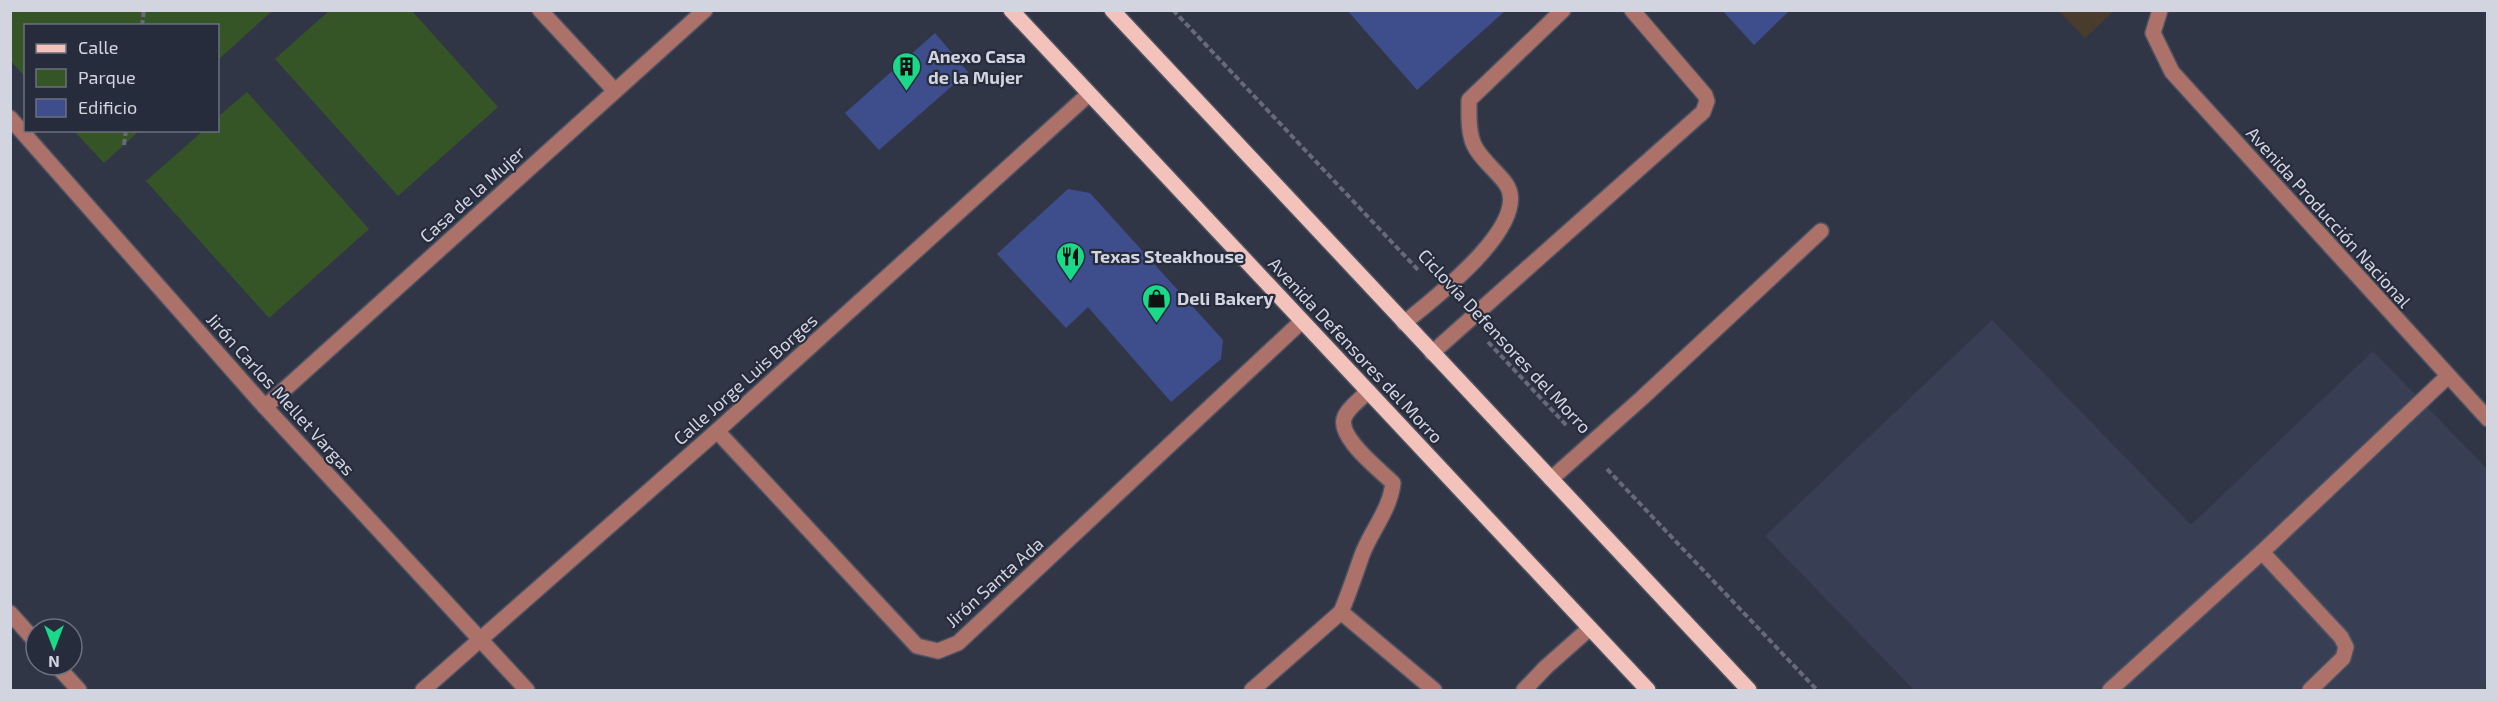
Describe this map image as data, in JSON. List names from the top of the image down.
{
  "streets": {
    "main road": ["Avenida Defensores del Morro"],
    "street": [
      "Casa de la Mujer",
      "Avenida Producción Nacional",
      "Calle Jorge Luis Borges",
      "Jirón Carlos Mellet Vargas",
      "Jirón Santa Ada"
    ],
    "path": ["Ciclovía Defensores del Morro"]
  },
  "crossings": [
    ["Casa de la Mujer", "Jirón Carlos Mellet Vargas"],
    ["Avenida Defensores del Morro", "Calle Jorge Luis Borges"],
    ["Avenida Defensores del Morro", "Jirón Santa Ada"],
    ["Calle Jorge Luis Borges", "Jirón Carlos Mellet Vargas"],
    ["Calle Jorge Luis Borges", "Jirón Santa Ada"]
  ],
  "places": {
    "building": ["Anexo Casa de la Mujer"],
    "restaurant": ["Texas Steakhouse"],
    "shop": ["Deli Bakery"]
  },
  "legend": ["Calle", "Parque", "Edificio"],
  "north": "bottom"
}
